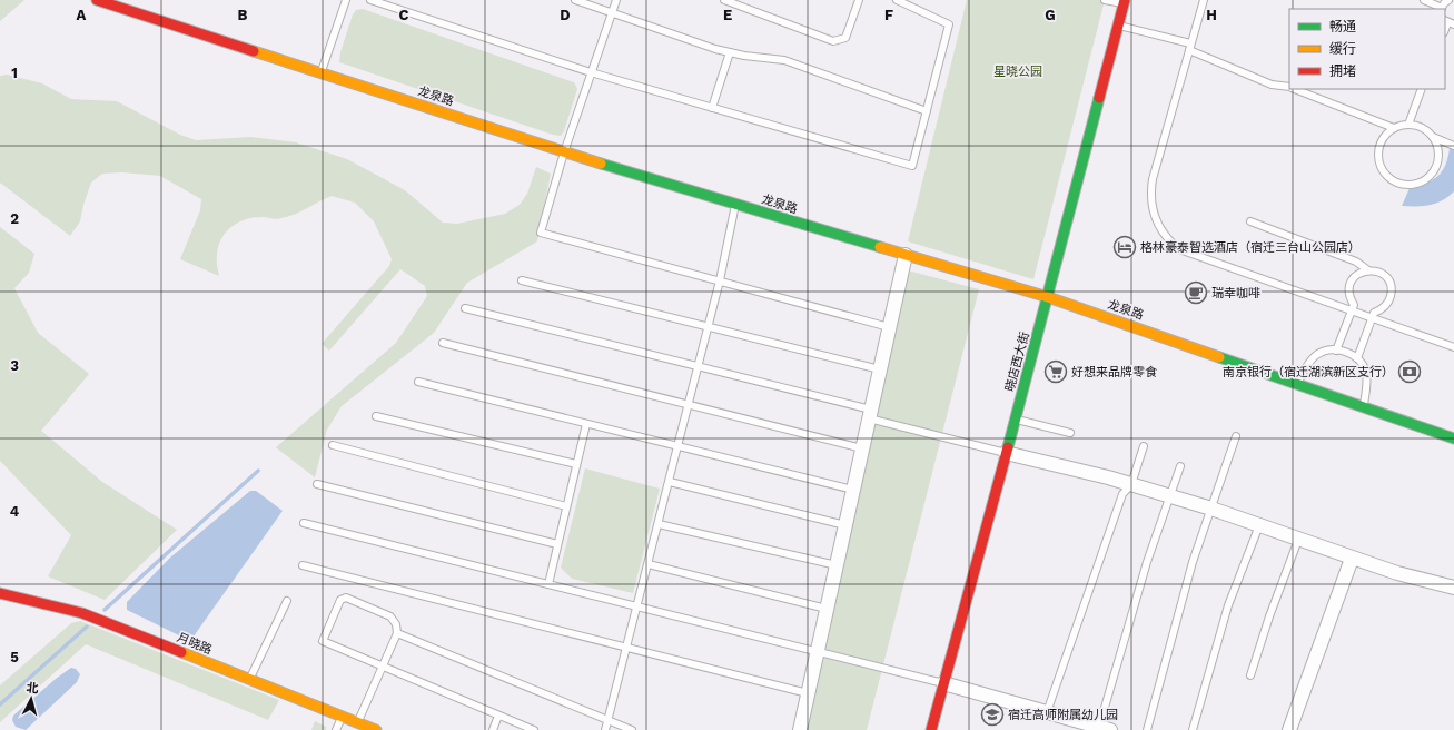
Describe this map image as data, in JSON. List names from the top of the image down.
{
  "streets": {
    "street": ["龙泉路", "晓店西大街", "月晓路"]
  },
  "crossings": [
    ["龙泉路", "晓店西大街"]
  ],
  "parks": ["星晓公园"],
  "places": {
    "hotel": ["格林豪泰智选酒店（宿迁三台山公园店）"],
    "cafe": ["瑞幸咖啡"],
    "supermarket": ["好想来品牌零食"],
    "bank": ["南京银行（宿迁湖滨新区支行）"],
    "school or university": ["宿迁高师附属幼儿园"]
  },
  "legend": ["畅通", "缓行", "拥堵"],
  "north": "top",
  "grid": {
    "columns": [
      "A",
      "B",
      "C",
      "D",
      "E",
      "F",
      "G",
      "H"
    ],
    "rows": [
      "1",
      "2",
      "3",
      "4",
      "5"
    ]
  }
}
